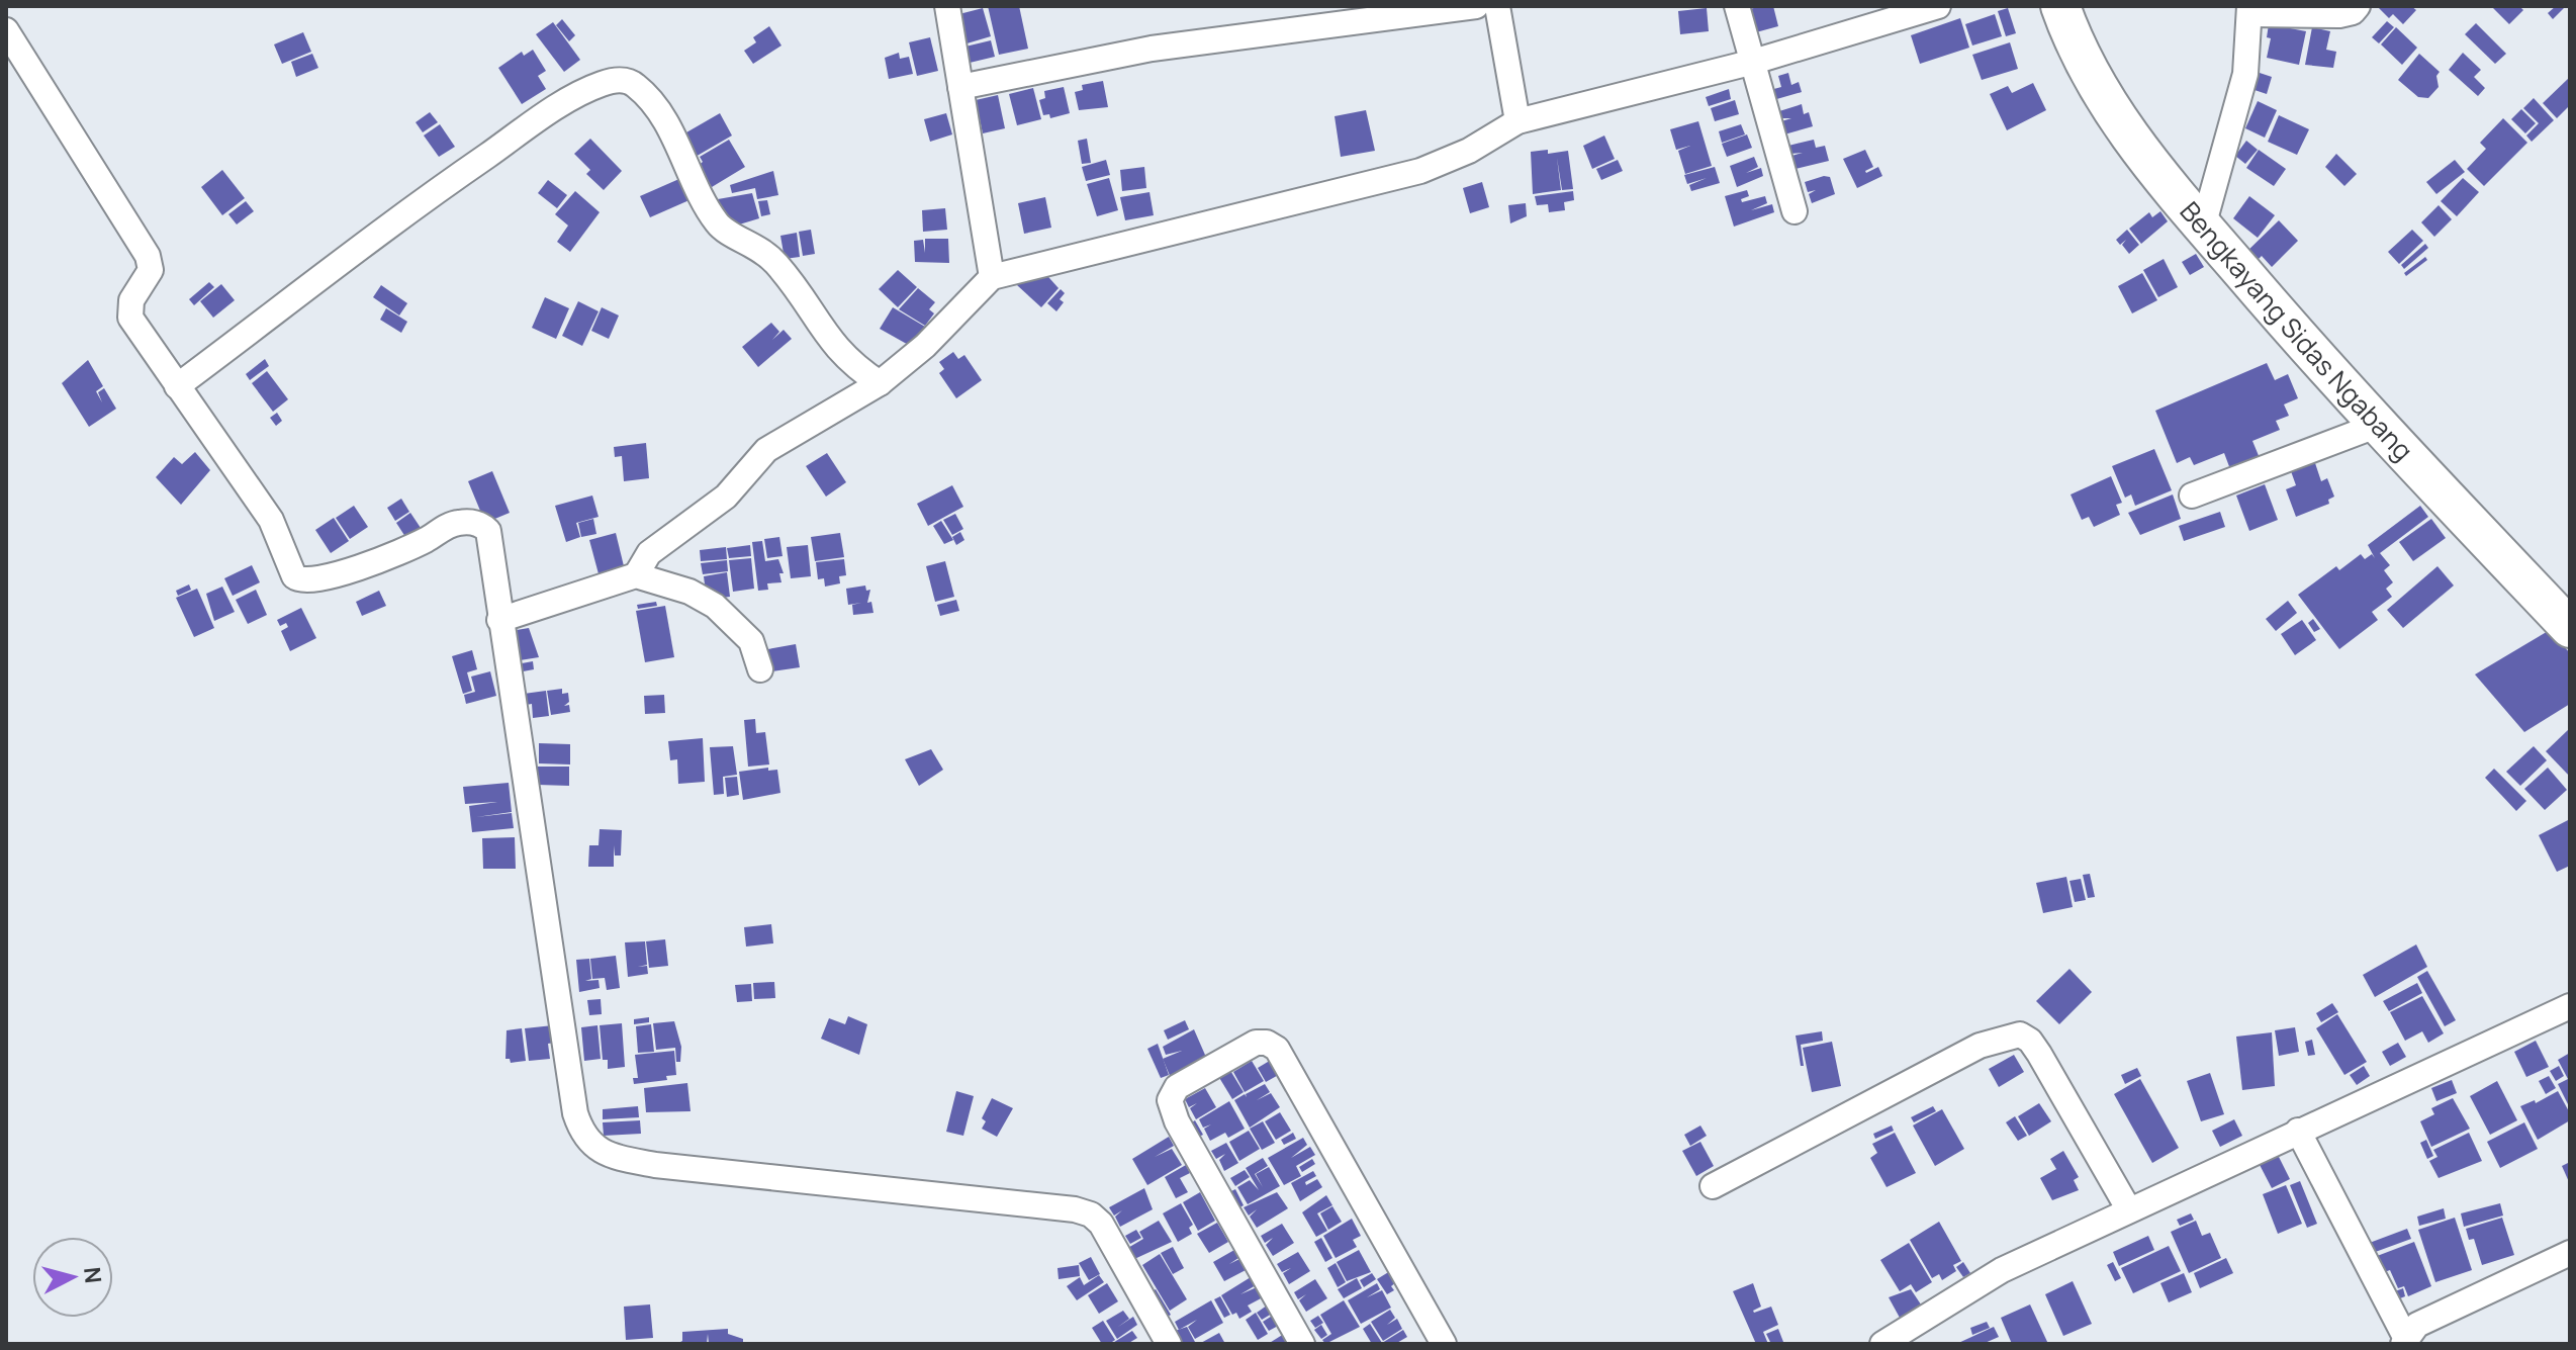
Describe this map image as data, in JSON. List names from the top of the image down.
{
  "streets": {
    "highway": ["Bengkayang Sidas Ngabang"]
  },
  "north": "right"
}
